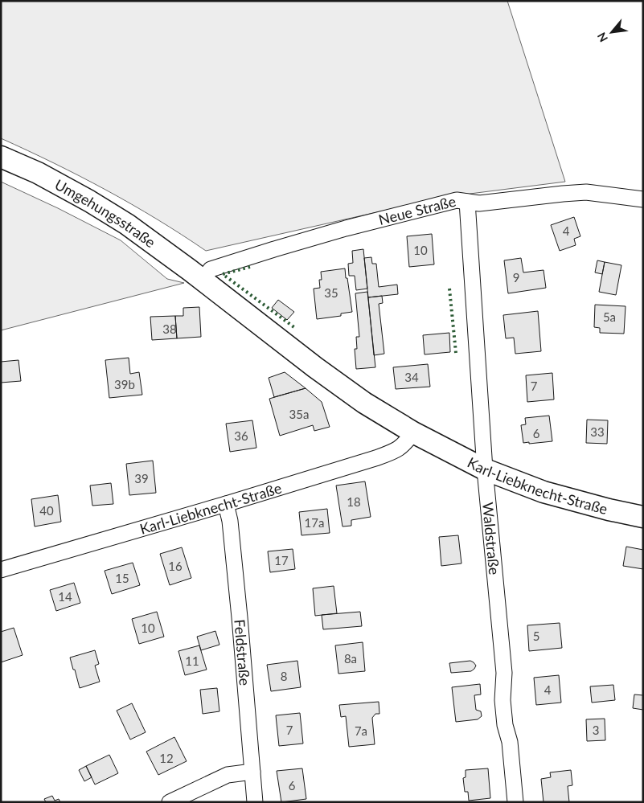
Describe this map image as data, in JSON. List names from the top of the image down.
{
  "streets": {
    "main road": ["Umgehungsstraße", "Karl-Liebknecht-Straße"],
    "street": ["Neue Straße", "Waldstraße", "Feldstraße"]
  },
  "crossings": [
    ["Neue Straße", "Umgehungsstraße"],
    ["Neue Straße", "Karl-Liebknecht-Straße"],
    ["Neue Straße", "Waldstraße"],
    ["Umgehungsstraße", "Karl-Liebknecht-Straße"],
    ["Karl-Liebknecht-Straße", "Waldstraße"],
    ["Karl-Liebknecht-Straße", "Feldstraße"]
  ],
  "house_numbers": [
    "4",
    "10",
    "9",
    "35",
    "5a",
    "38",
    "34",
    "39b",
    "7",
    "35a",
    "33",
    "6",
    "36",
    "39",
    "18",
    "40",
    "17a",
    "17",
    "16",
    "15",
    "14",
    "10",
    "5",
    "8a",
    "11",
    "8",
    "4",
    "7",
    "3",
    "7a",
    "12",
    "6"
  ],
  "north": "bottom left"
}
